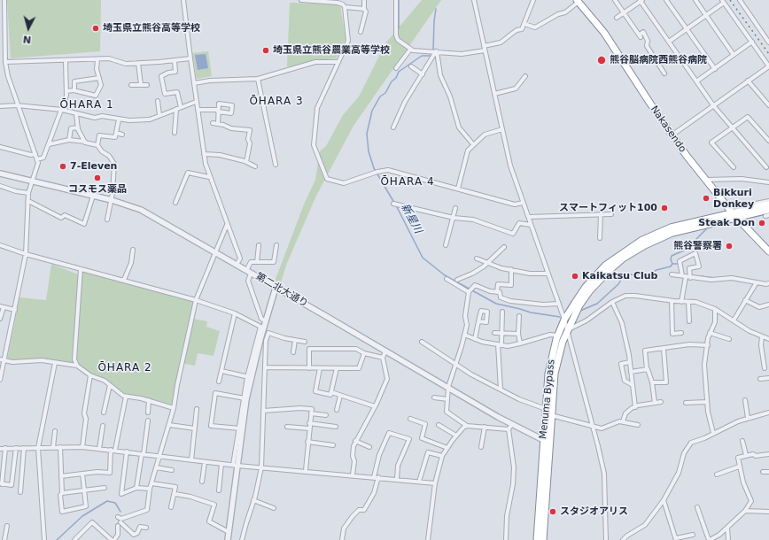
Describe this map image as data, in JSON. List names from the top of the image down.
{
  "streets": {
    "highway": ["Nakasendo", "Menuma Bypass"],
    "street": ["第二北大通り"]
  },
  "crossings": [
    ["Nakasendo", "Menuma Bypass"],
    ["第二北大通り", "Menuma Bypass"]
  ],
  "districts": [
    "ŌHARA 3",
    "ŌHARA 1",
    "ŌHARA 4",
    "ŌHARA 2"
  ],
  "water": ["新星川"],
  "places": [
    "埼玉県立熊谷高等学校",
    "埼玉県立熊谷農業高等学校",
    "熊谷脳病院西熊谷病院",
    "7-Eleven",
    "コスモス薬品",
    "Bikkuri Donkey",
    "スマートフィット100",
    "Steak Don",
    "熊谷警察署",
    "Kaikatsu Club",
    "スタジオアリス"
  ],
  "north": "bottom"
}
